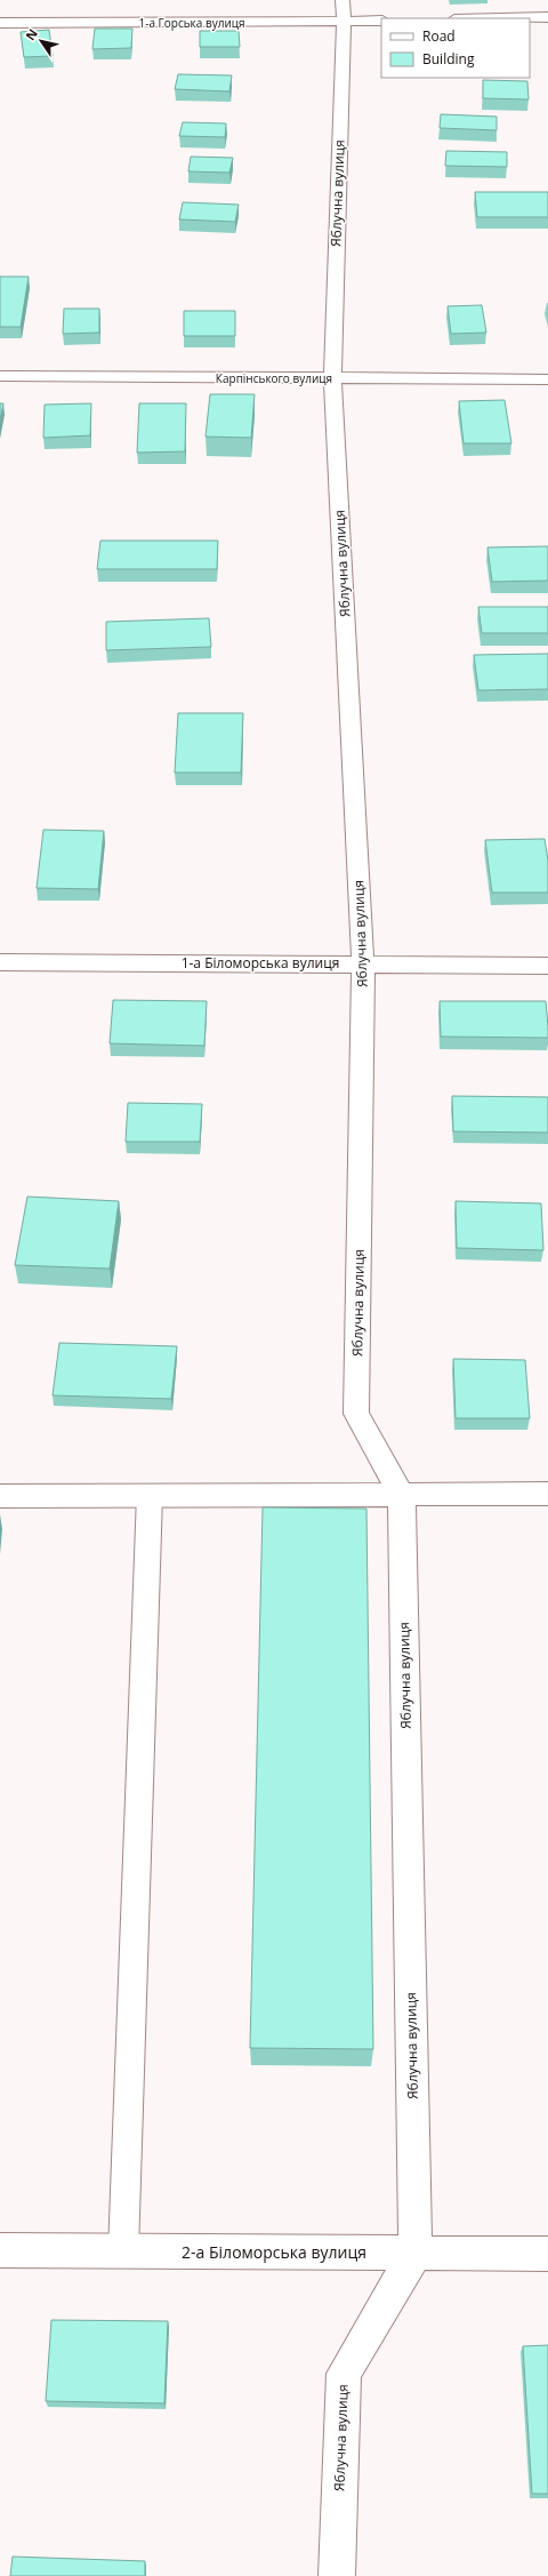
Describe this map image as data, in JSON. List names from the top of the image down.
{
  "streets": {
    "street": [
      "1-а Горська вулиця",
      "Яблучна вулиця",
      "Карпінського вулиця",
      "1-а Біломорська вулиця",
      "2-а Біломорська вулиця"
    ]
  },
  "crossings": [
    ["1-а Горська вулиця", "Яблучна вулиця"],
    ["Яблучна вулиця", "Карпінського вулиця"],
    ["Яблучна вулиця", "1-а Біломорська вулиця"],
    ["Яблучна вулиця", "2-а Біломорська вулиця"]
  ],
  "legend": ["Road", "Building"],
  "north": "top left"
}
